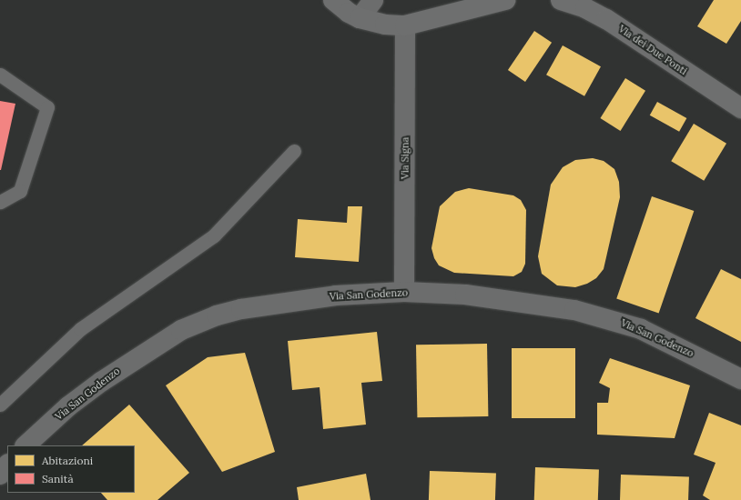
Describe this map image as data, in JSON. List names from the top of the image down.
{
  "streets": {
    "street": ["Via dei Due Ponti", "Via Signa", "Via San Godenzo"]
  },
  "crossings": [
    ["Via Signa", "Via San Godenzo"]
  ],
  "legend": ["Abitazioni", "Sanità"]
}
